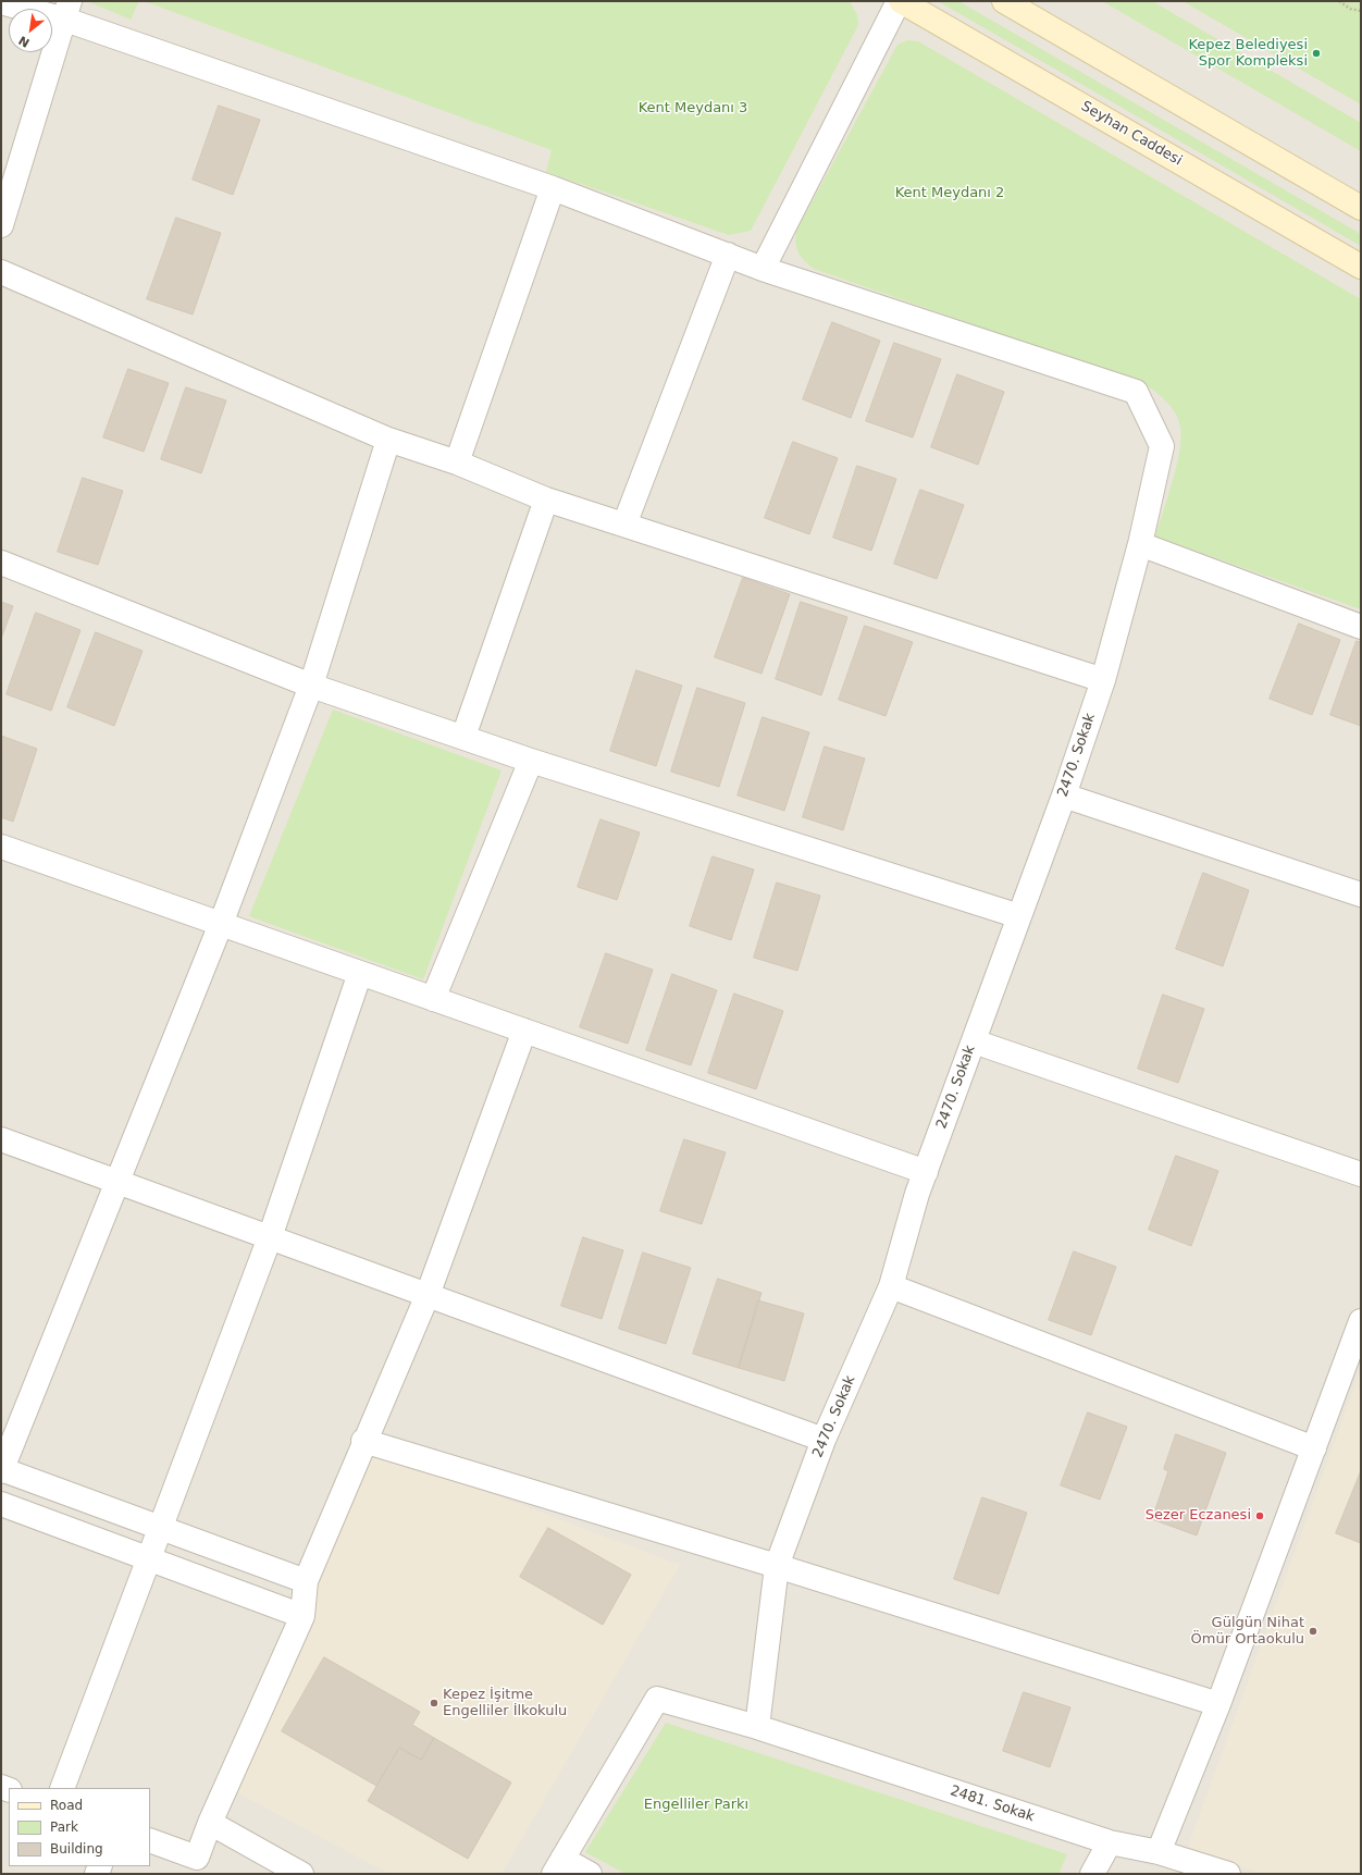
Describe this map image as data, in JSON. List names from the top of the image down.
{
  "streets": {
    "street": ["Seyhan Caddesi", "2470. Sokak", "2481. Sokak"]
  },
  "crossings": [
    ["2470. Sokak", "2481. Sokak"]
  ],
  "parks": ["Kent Meydanı 3", "Kent Meydanı 2", "Engelliler Parkı"],
  "places": [
    "Kepez Belediyesi Spor Kompleksi",
    "Sezer Eczanesi",
    "Gülgün Nihat Ömür Ortaokulu",
    "Kepez İşitme Engelliler İlkokulu"
  ],
  "legend": ["Road", "Park", "Building"],
  "north": "bottom left"
}
